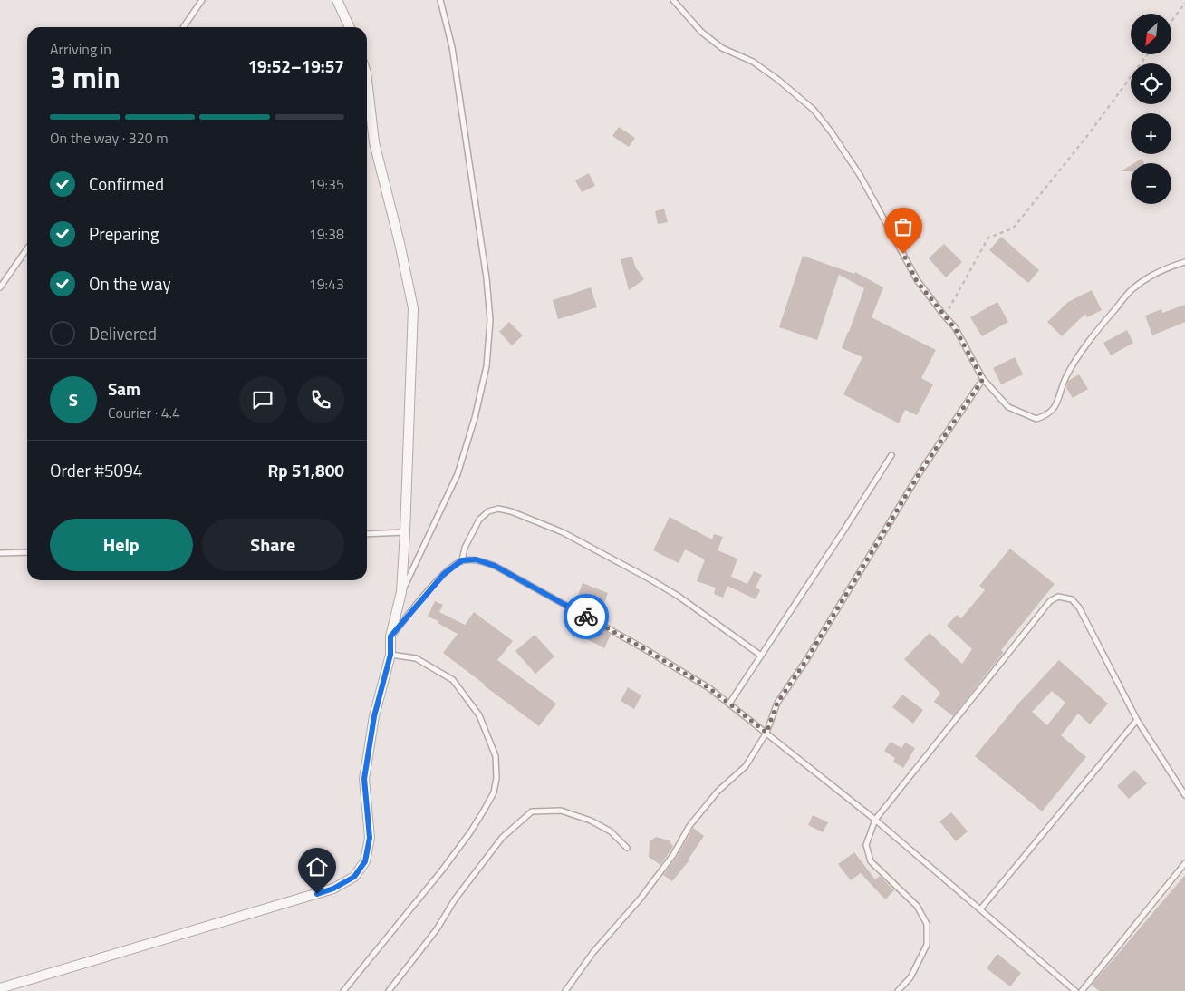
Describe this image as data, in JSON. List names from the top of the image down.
{
  "north": "bottom left",
  "page": {
    "map_buttons": ["+", "−"],
    "heading": ["3 min", "Arriving in", "19:52–19:57"],
    "panel": [
      "Sam",
      "Courier · 4.4",
      "Order #5094",
      "Rp 51,800"
    ],
    "bar": "On the way · 320 m",
    "list": [
      ["Confirmed", "19:35"],
      ["Preparing", "19:38"],
      ["On the way", "19:43"],
      "Delivered"
    ],
    "round": "S",
    "buttons": ["Help", "Share"]
  }
}
